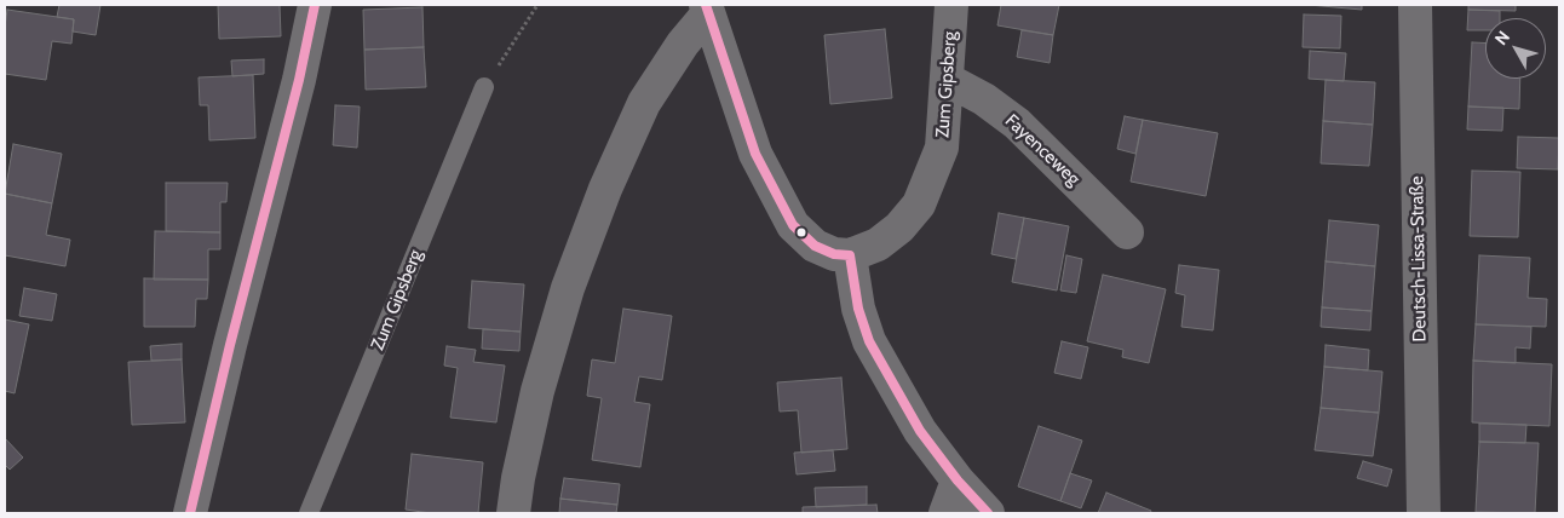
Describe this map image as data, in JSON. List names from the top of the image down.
{
  "streets": {
    "street": ["Zum Gipsberg", "Fayenceweg", "Deutsch-Lissa-Straße"]
  },
  "crossings": [
    ["Zum Gipsberg", "Fayenceweg"]
  ],
  "north": "top left"
}
